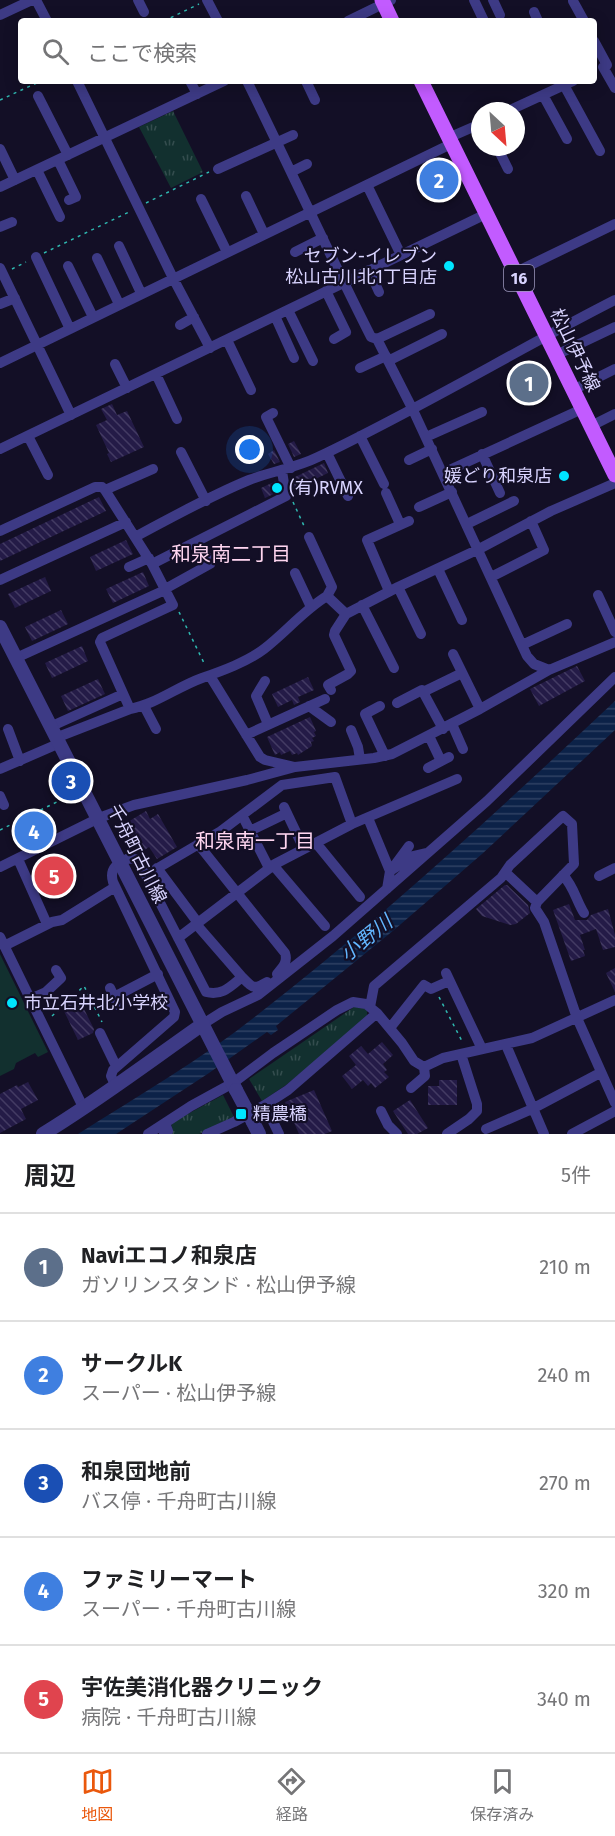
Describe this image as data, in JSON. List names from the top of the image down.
{
  "streets": {
    "main road": ["16", "松山伊予線"],
    "street": ["千舟町古川線"]
  },
  "districts": ["和泉南二丁目", "和泉南一丁目"],
  "water": ["小野川"],
  "places": {
    "other": [
      "セブン-イレブン 松山古川北1丁目店",
      "媛どり和泉店",
      "(有)RVMX",
      "市立石井北小学校"
    ],
    "transit": ["精農橋"]
  },
  "north": "bottom right",
  "page": {
    "search": "ここで検索",
    "pins": [
      "2",
      "1",
      "3",
      "4",
      "5"
    ],
    "heading": ["周辺", "5件"],
    "list": [
      {
        "mark": "1",
        "name": "Naviエコノ和泉店",
        "note": "ガソリンスタンド · 松山伊予線",
        "value": "210 m"
      },
      {
        "mark": "2",
        "name": "サークルK",
        "note": "スーパー · 松山伊予線",
        "value": "240 m"
      },
      {
        "mark": "3",
        "name": "和泉団地前",
        "note": "バス停 · 千舟町古川線",
        "value": "270 m"
      },
      {
        "mark": "4",
        "name": "ファミリーマート",
        "note": "スーパー · 千舟町古川線",
        "value": "320 m"
      },
      {
        "mark": "5",
        "name": "宇佐美消化器クリニック",
        "note": "病院 · 千舟町古川線",
        "value": "340 m"
      }
    ],
    "nav": ["地図", "経路", "保存済み"]
  }
}
